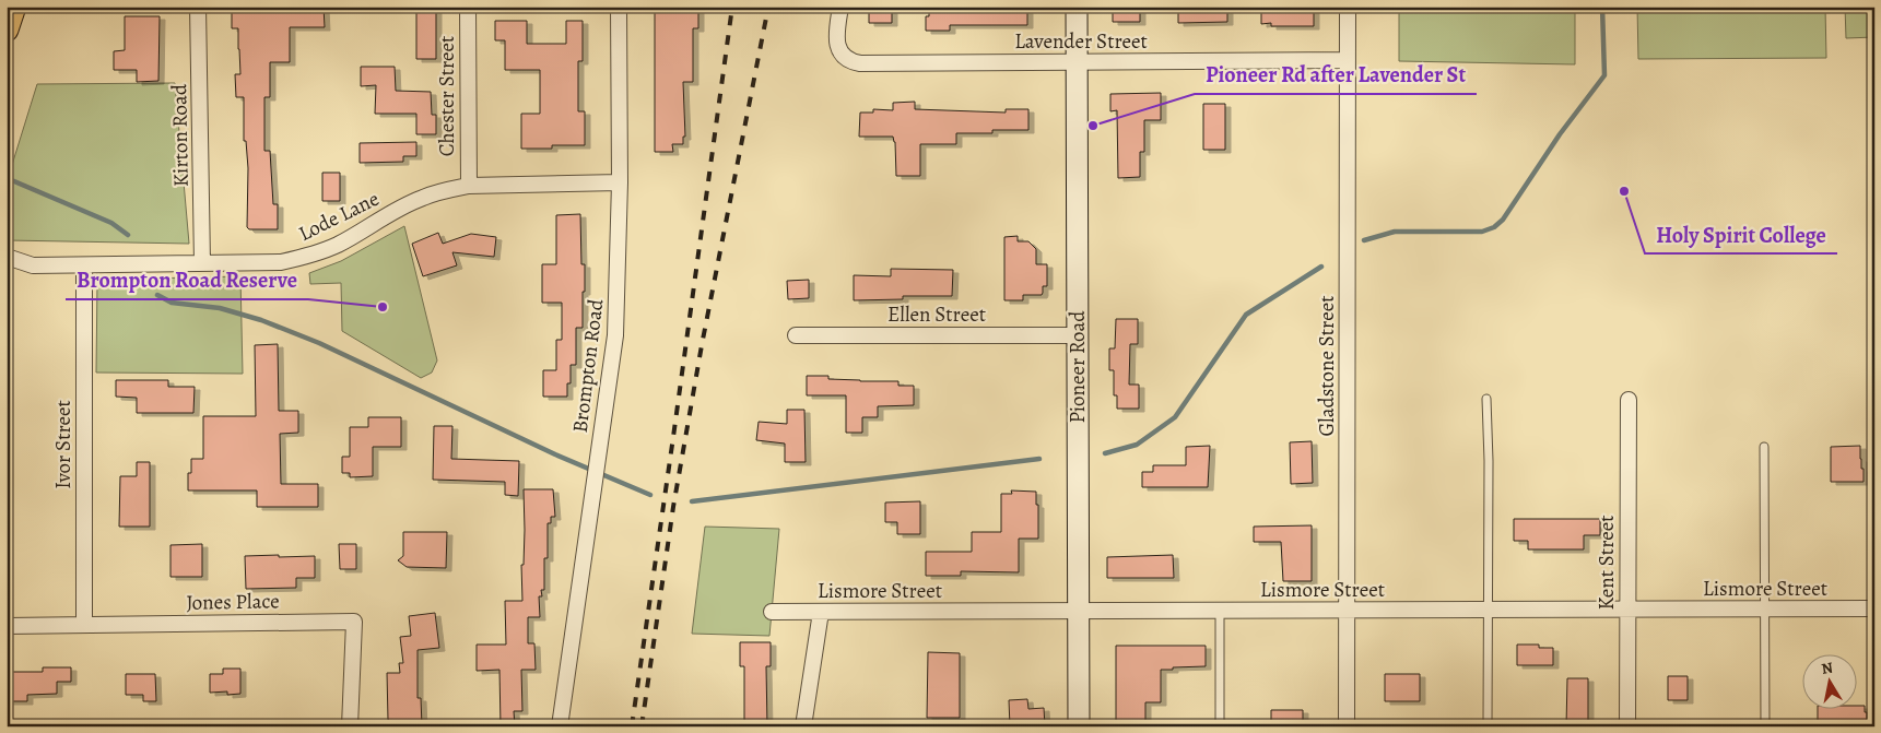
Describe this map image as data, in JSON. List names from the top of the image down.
{
  "streets": {
    "main road": ["Pioneer Road"],
    "street": [
      "Lavender Street",
      "Chester Street",
      "Kirton Road",
      "Lode Lane",
      "Ellen Street",
      "Brompton Road",
      "Gladstone Street",
      "Ivor Street",
      "Kent Street",
      "Lismore Street",
      "Jones Place"
    ]
  },
  "crossings": [
    ["Lavender Street", "Gladstone Street"],
    ["Lavender Street", "Pioneer Road"],
    ["Chester Street", "Lode Lane"],
    ["Kirton Road", "Lode Lane"],
    ["Lode Lane", "Brompton Road"],
    ["Lode Lane", "Ivor Street"],
    ["Ellen Street", "Pioneer Road"],
    ["Gladstone Street", "Lismore Street"],
    ["Pioneer Road", "Lismore Street"],
    ["Ivor Street", "Jones Place"],
    ["Kent Street", "Lismore Street"]
  ],
  "places": ["Pioneer Rd after Lavender St", "Holy Spirit College", "Brompton Road Reserve"],
  "north": "top"
}
